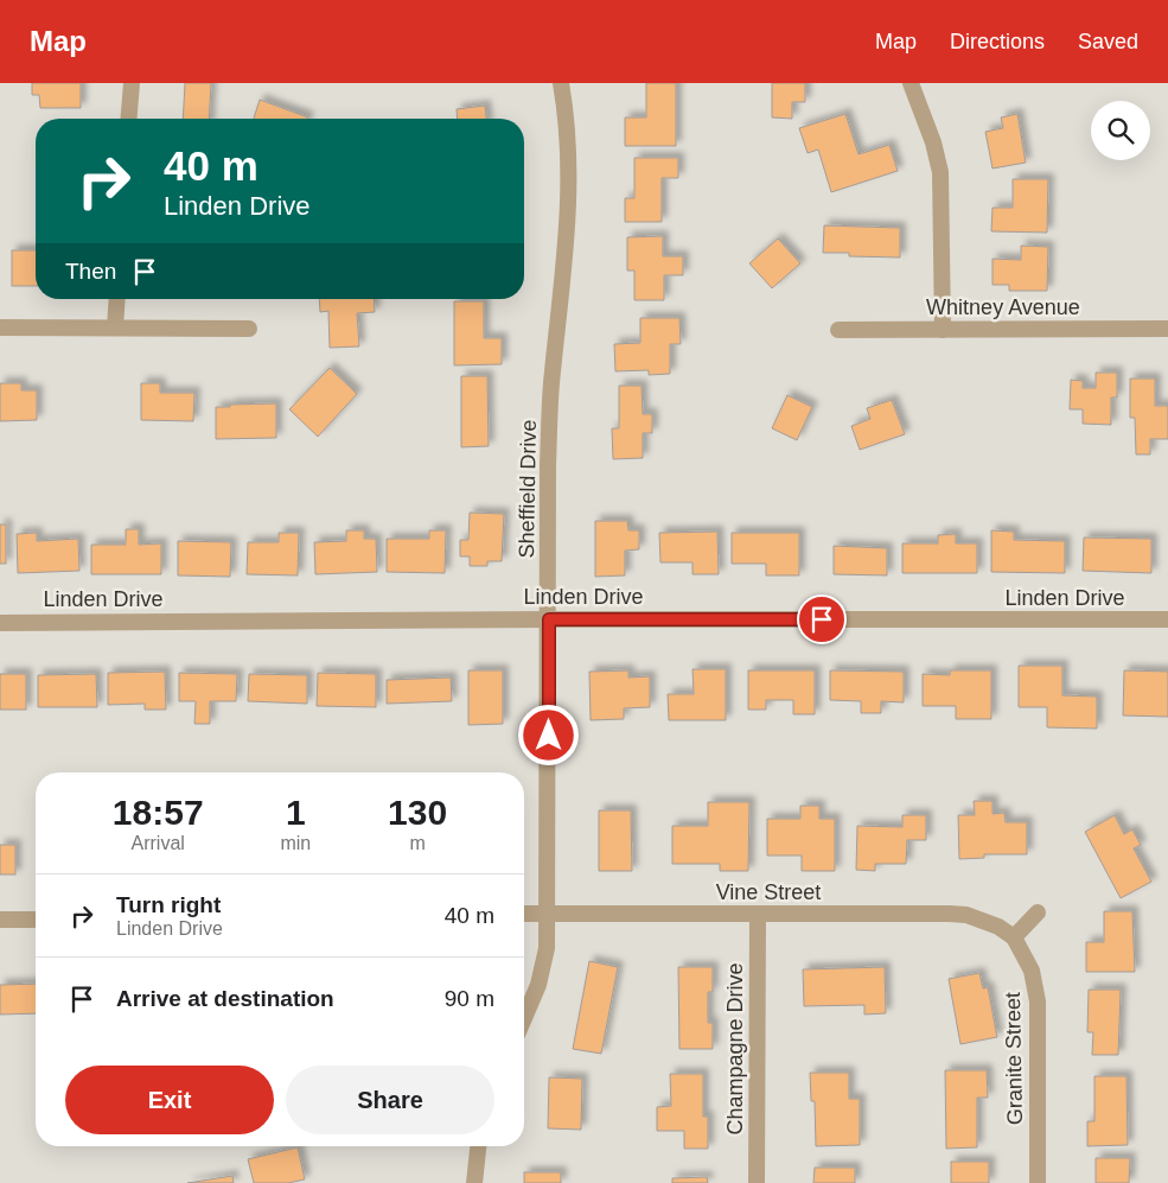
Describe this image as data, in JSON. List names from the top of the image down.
{
  "streets": {
    "street": [
      "Whitney Avenue",
      "Sheffield Drive",
      "Linden Drive",
      "Vine Street",
      "Champagne Drive",
      "Granite Street"
    ]
  },
  "crossings": [
    ["Sheffield Drive", "Linden Drive"],
    ["Sheffield Drive", "Vine Street"],
    ["Vine Street", "Champagne Drive"],
    ["Vine Street", "Granite Street"]
  ],
  "page": {
    "header": "Map",
    "nav": ["Map", "Directions", "Saved"],
    "turn": ["40 m", "Linden Drive"],
    "then": "Then",
    "eta": [
      "18:57",
      "Arrival",
      "1",
      "min",
      "130",
      "m"
    ],
    "list": [
      {
        "name": "Turn right",
        "note": "Linden Drive",
        "value": "40 m"
      },
      {
        "name": "Arrive at destination",
        "value": "90 m"
      }
    ],
    "buttons": ["Exit", "Share"]
  }
}
